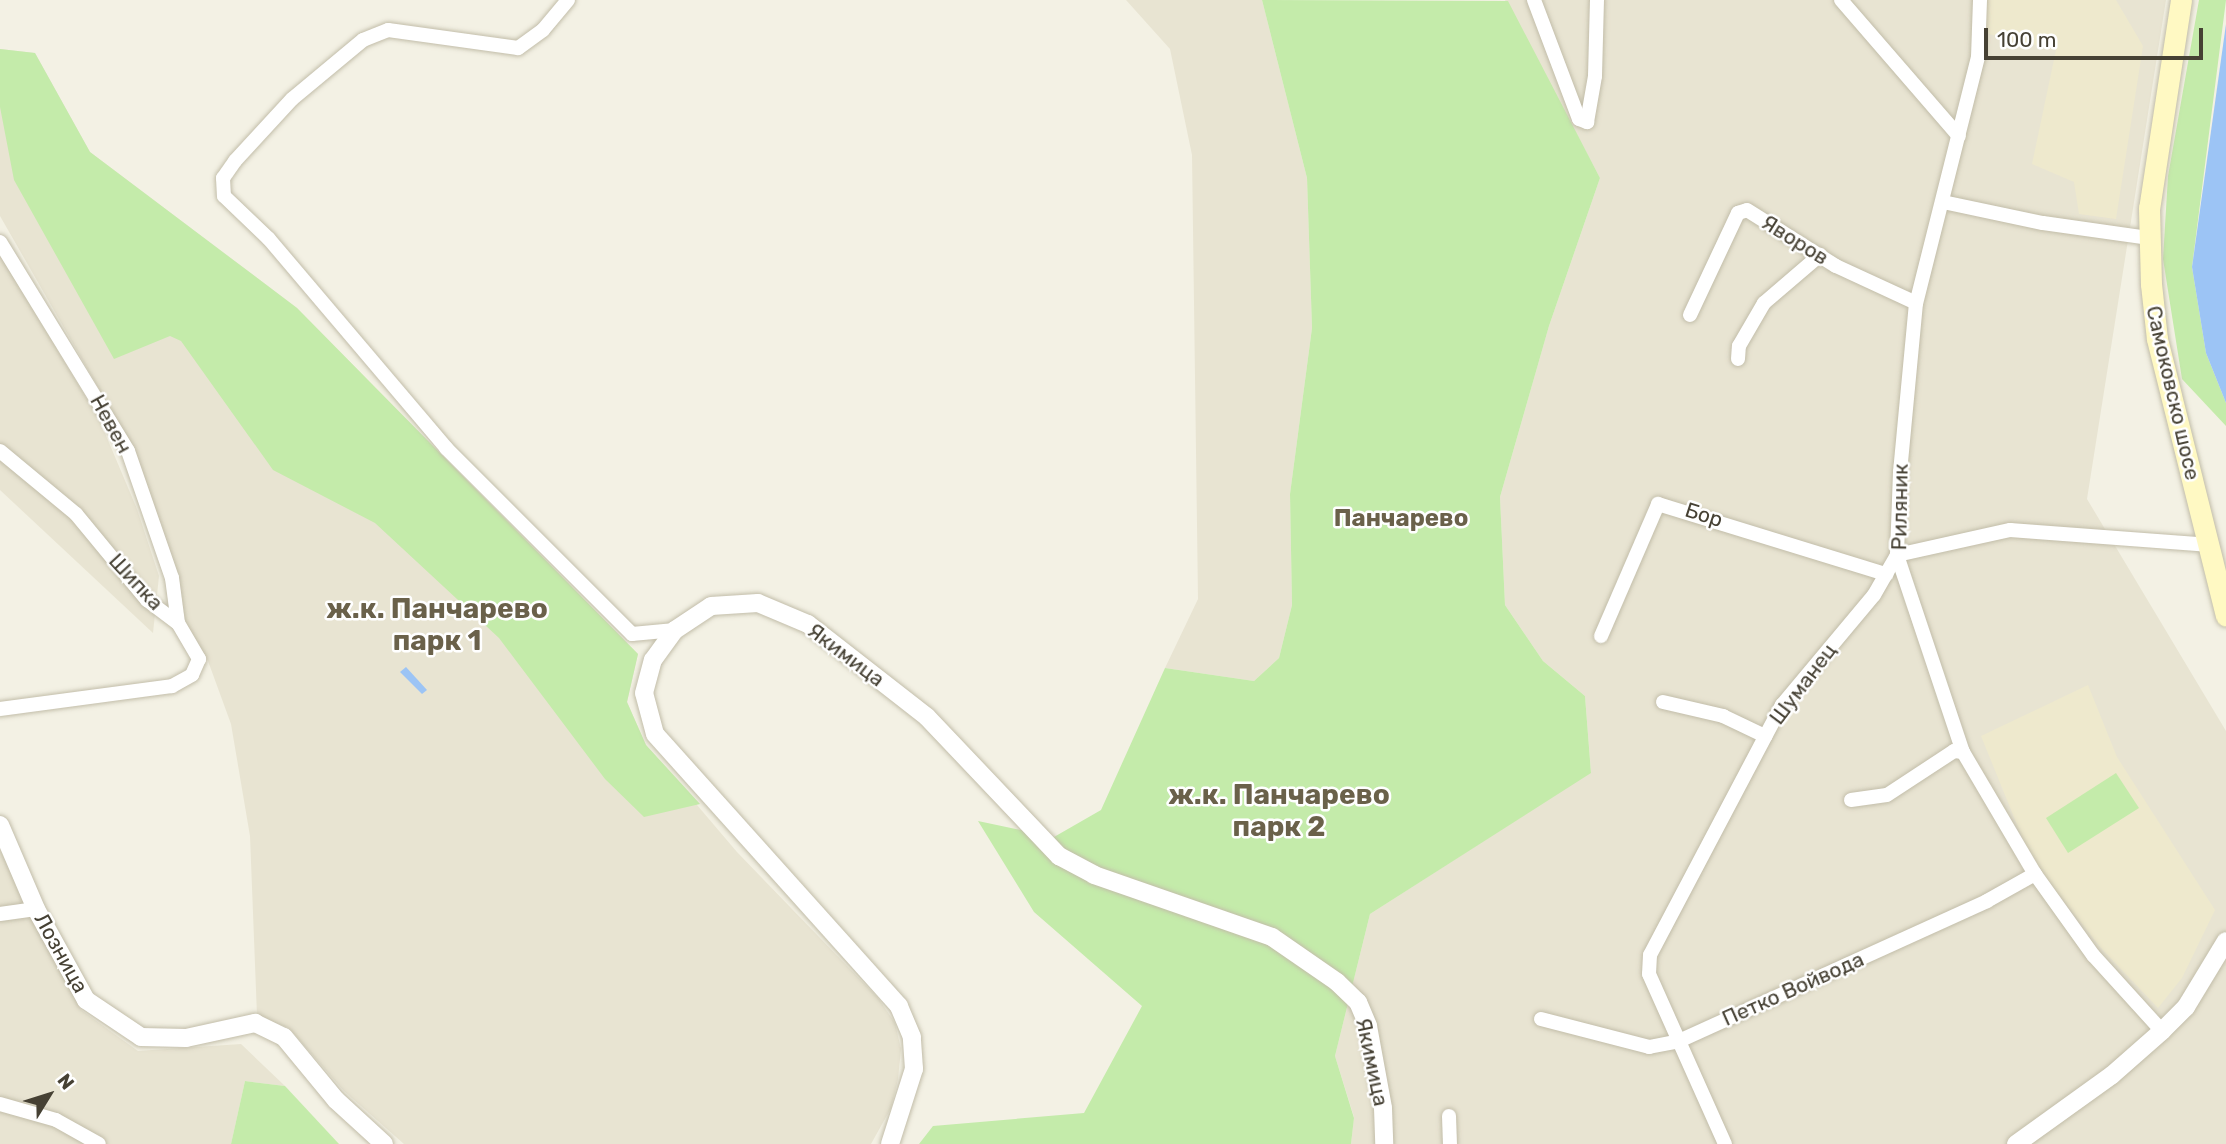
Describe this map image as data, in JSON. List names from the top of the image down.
{
  "streets": {
    "main road": ["Самоковско шосе"],
    "street": [
      "Яворов",
      "Невен",
      "Риляник",
      "Бор",
      "Шипка",
      "Якимица",
      "Шуманец",
      "Лозница",
      "Петко Войвода"
    ]
  },
  "crossings": [
    ["Яворов", "Риляник"],
    ["Невен", "Шипка"],
    ["Риляник", "Шуманец"],
    ["Риляник", "Петко Войвода"],
    ["Бор", "Шуманец"],
    ["Шуманец", "Петко Войвода"]
  ],
  "districts": ["Панчарево", "ж.к. Панчарево парк 1", "ж.к. Панчарево парк 2"],
  "scale_bar": "100 m",
  "north": "top right"
}
